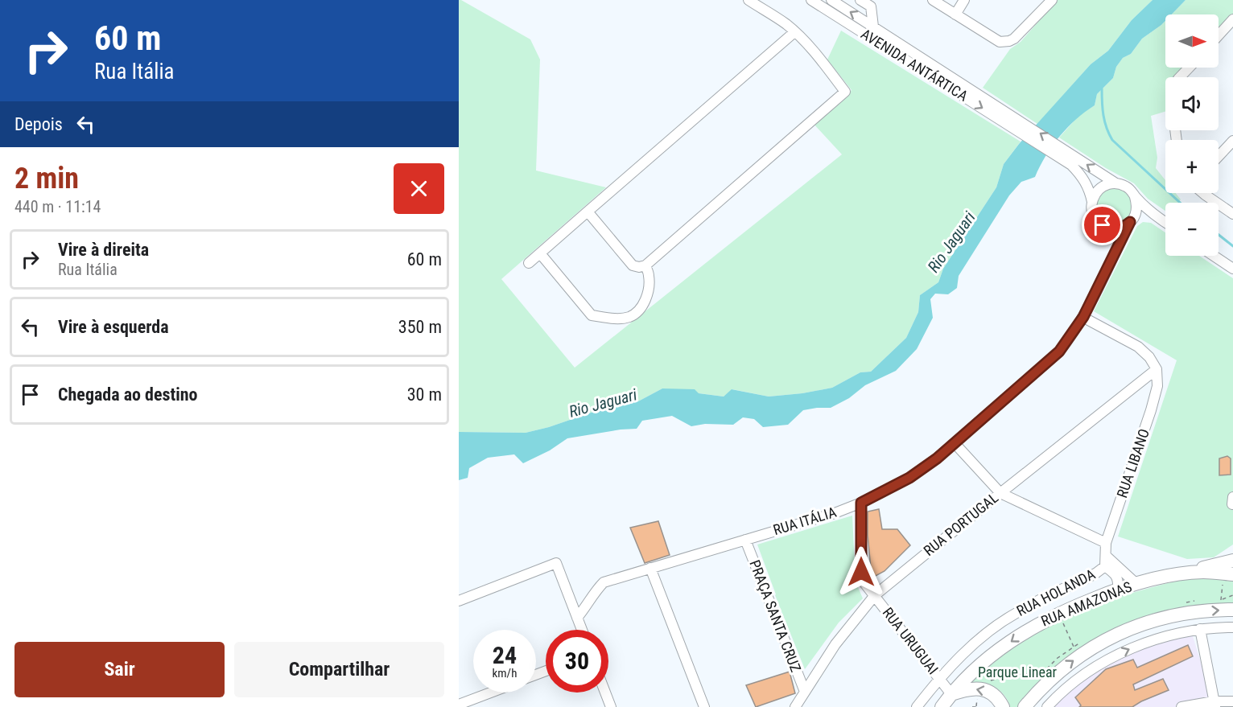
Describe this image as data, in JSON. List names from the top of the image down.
{
  "streets": {
    "main road": ["RUA AMAZONAS"],
    "street": [
      "AVENIDA ANTÁRTICA",
      "RUA LIBANO",
      "RUA ITÁLIA",
      "RUA PORTUGAL",
      "RUA HOLANDA",
      "PRAÇA SANTA CRUZ",
      "RUA URUGUAI"
    ]
  },
  "crossings": [
    ["RUA LIBANO", "RUA PORTUGAL"],
    ["RUA LIBANO", "RUA HOLANDA"],
    ["RUA ITÁLIA", "PRAÇA SANTA CRUZ"],
    ["RUA ITÁLIA", "RUA URUGUAI"],
    ["RUA PORTUGAL", "PRAÇA SANTA CRUZ"],
    ["RUA PORTUGAL", "RUA URUGUAI"],
    ["RUA HOLANDA", "RUA URUGUAI"],
    ["RUA AMAZONAS", "RUA URUGUAI"]
  ],
  "water": ["Rio Jaguari"],
  "parks": ["Parque Linear"],
  "north": "right",
  "page": {
    "turn": ["60 m", "Rua Itália"],
    "map_buttons": ["+", "−"],
    "then": "Depois",
    "heading": ["2 min", "440 m · 11:14"],
    "list": [
      {
        "name": "Vire à direita",
        "note": "Rua Itália",
        "value": "60 m"
      },
      {
        "name": "Vire à esquerda",
        "value": "350 m"
      },
      {
        "name": "Chegada ao destino",
        "value": "30 m"
      }
    ],
    "speed": "24 km/h",
    "limit": "30",
    "buttons": ["Sair", "Compartilhar"]
  }
}
